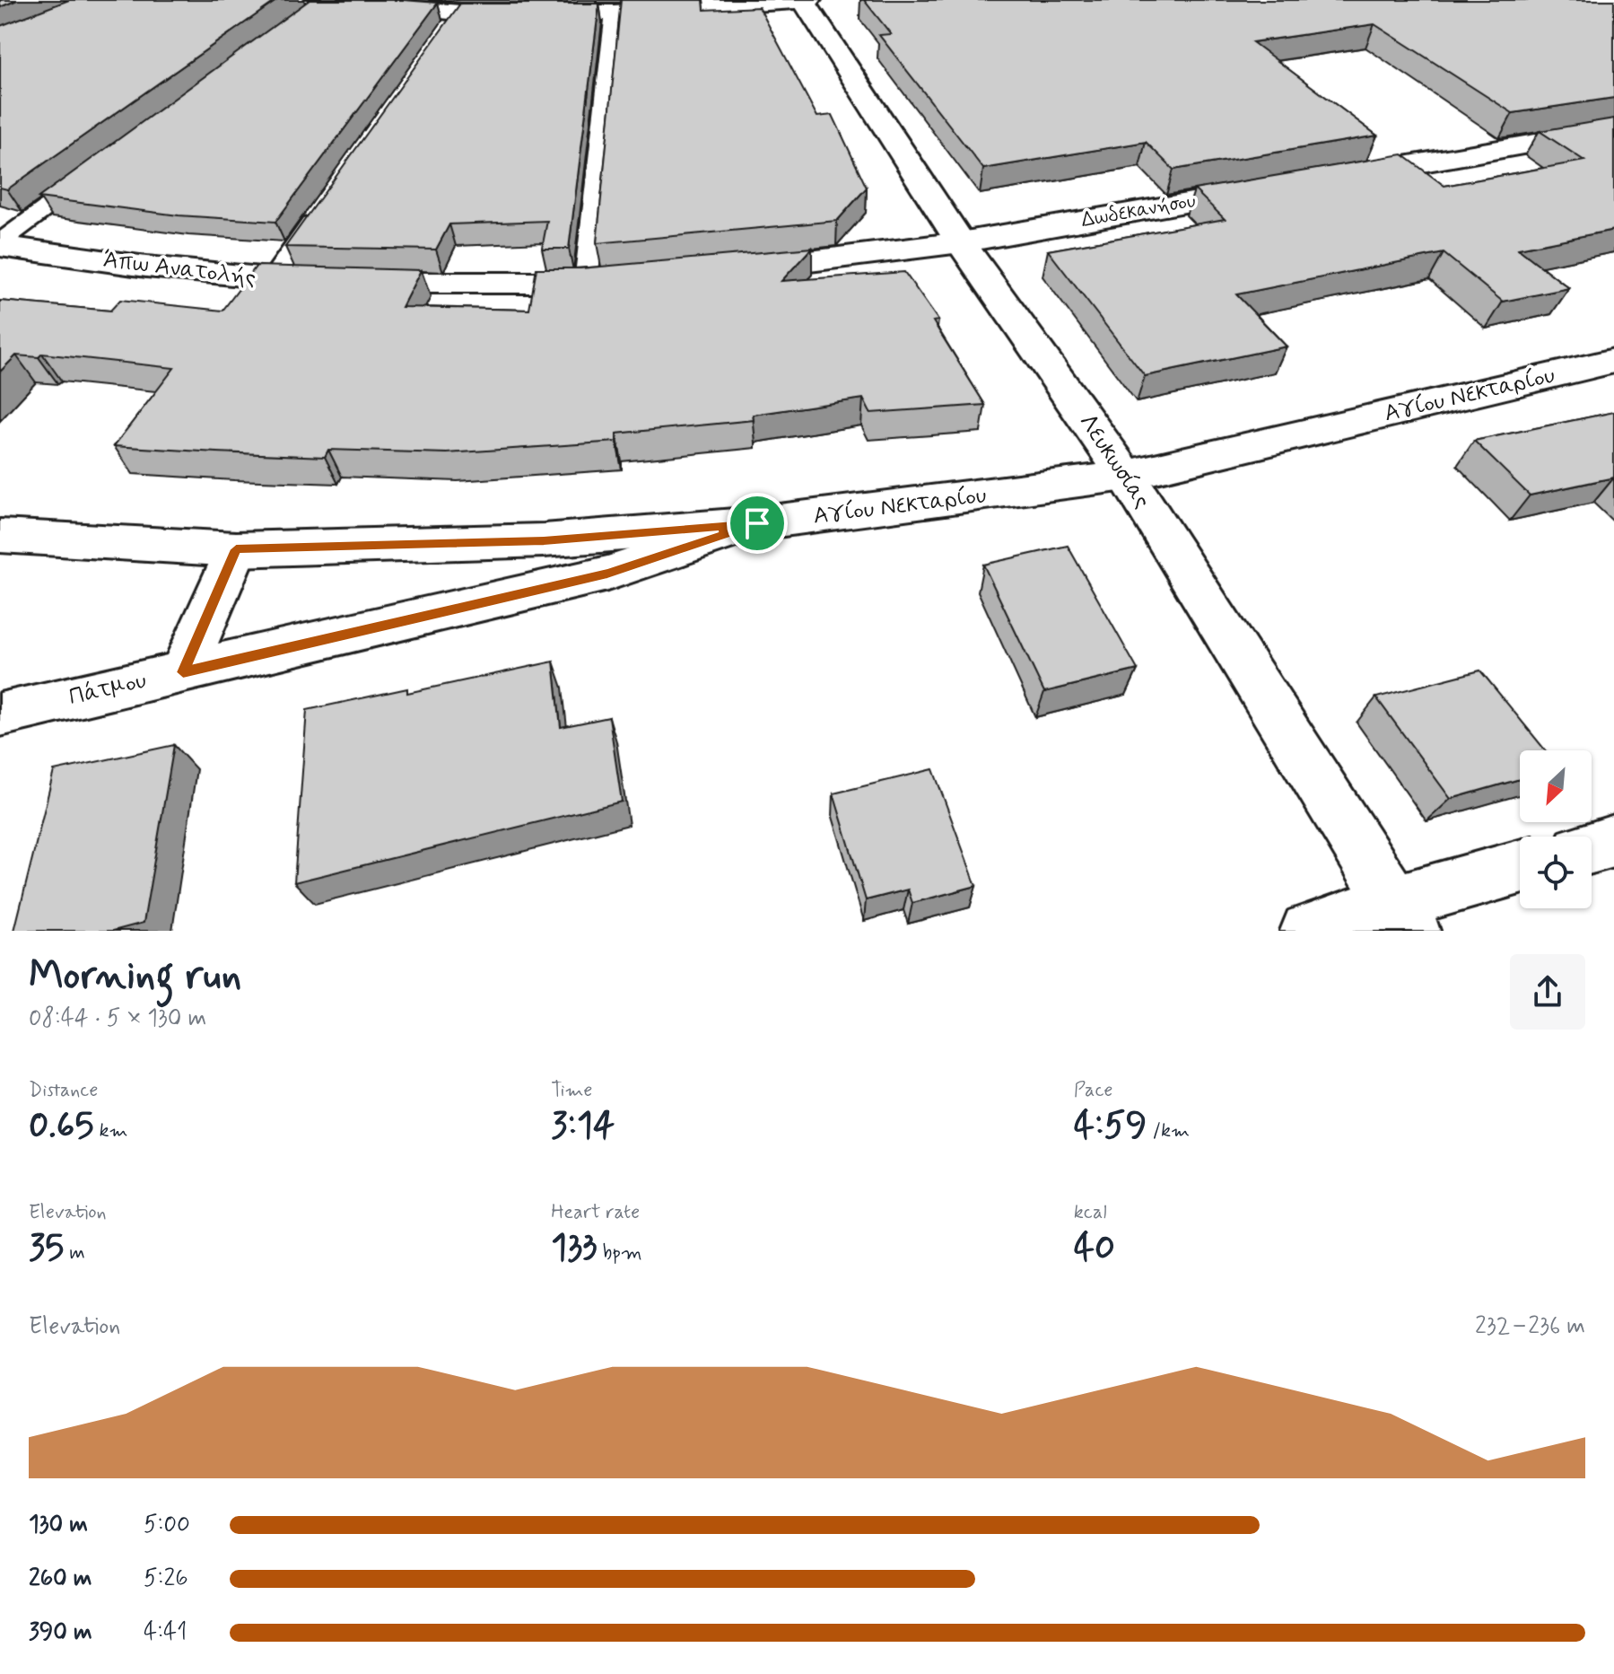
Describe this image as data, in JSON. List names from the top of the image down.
{
  "streets": {
    "street": [
      "Δωδεκανήσου",
      "Άπω Ανατολής",
      "Αγίου Νεκταρίου",
      "Λευκωσίας",
      "Πάτμου"
    ]
  },
  "crossings": [
    ["Δωδεκανήσου", "Λευκωσίας"],
    ["Αγίου Νεκταρίου", "Λευκωσίας"],
    ["Αγίου Νεκταρίου", "Πάτμου"]
  ],
  "north": "bottom left",
  "page": {
    "heading": ["Morning run", "08:44 · 5 × 130 m"],
    "stats": [
      ["Distance", "0.65 km"],
      ["Time", "3:14"],
      ["Pace", "4:59 /km"],
      ["Elevation", "35 m"],
      ["Heart rate", "133 bpm"],
      ["kcal", "40"]
    ],
    "chart": ["Elevation", "232–236 m"],
    "list": [
      {
        "name": "130 m",
        "note": "5:00"
      },
      {
        "name": "260 m",
        "note": "5:26"
      },
      {
        "name": "390 m",
        "note": "4:41"
      }
    ]
  }
}
